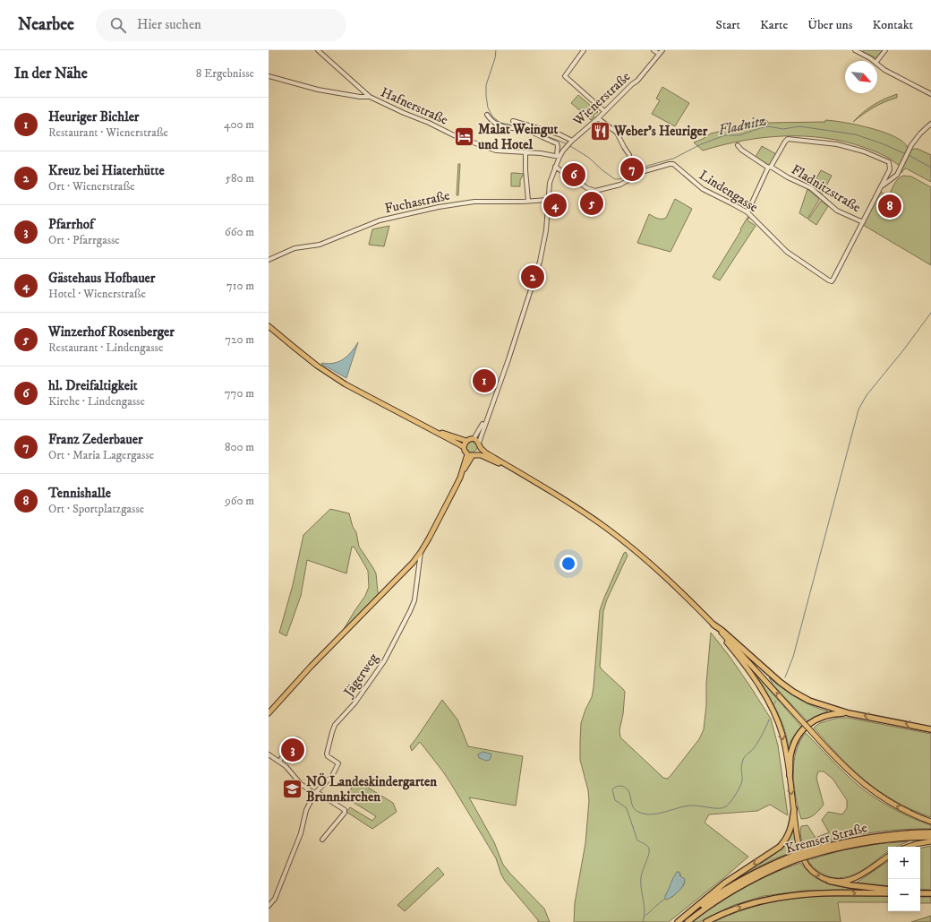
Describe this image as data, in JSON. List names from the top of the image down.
{
  "streets": {
    "highway": ["Kremser Straße"],
    "street": [
      "Wienerstraße",
      "Hafnerstraße",
      "Fladnitzstraße",
      "Lindengasse",
      "Fuchastraße",
      "Jägerweg"
    ]
  },
  "crossings": [
    ["Wienerstraße", "Hafnerstraße"],
    ["Wienerstraße", "Lindengasse"],
    ["Wienerstraße", "Fuchastraße"],
    ["Fladnitzstraße", "Lindengasse"]
  ],
  "water": ["Fladnitz"],
  "places": {
    "restaurant": ["Weber's Heuriger"],
    "hotel": ["Malat Weingut und Hotel"],
    "school or university": ["NÖ Landeskindergarten Brunnkirchen"]
  },
  "north": "bottom right",
  "page": {
    "header": "Nearbee",
    "search": "Hier suchen",
    "nav": [
      "Start",
      "Karte",
      "Über uns",
      "Kontakt"
    ],
    "heading": ["In der Nähe", "8 Ergebnisse"],
    "list": [
      {
        "mark": "1",
        "name": "Heuriger Bichler",
        "note": "Restaurant · Wienerstraße",
        "value": "400 m"
      },
      {
        "mark": "2",
        "name": "Kreuz bei Hiaterhütte",
        "note": "Ort · Wienerstraße",
        "value": "580 m"
      },
      {
        "mark": "3",
        "name": "Pfarrhof",
        "note": "Ort · Pfarrgasse",
        "value": "660 m"
      },
      {
        "mark": "4",
        "name": "Gästehaus Hofbauer",
        "note": "Hotel · Wienerstraße",
        "value": "710 m"
      },
      {
        "mark": "5",
        "name": "Winzerhof Rosenberger",
        "note": "Restaurant · Lindengasse",
        "value": "720 m"
      },
      {
        "mark": "6",
        "name": "hl. Dreifaltigkeit",
        "note": "Kirche · Lindengasse",
        "value": "770 m"
      },
      {
        "mark": "7",
        "name": "Franz Zederbauer",
        "note": "Ort · Maria Lagergasse",
        "value": "800 m"
      },
      {
        "mark": "8",
        "name": "Tennishalle",
        "note": "Ort · Sportplatzgasse",
        "value": "960 m"
      }
    ],
    "pins": [
      "7",
      "6",
      "5",
      "4",
      "8",
      "2",
      "1",
      "3"
    ],
    "map_buttons": ["+", "−"]
  }
}
